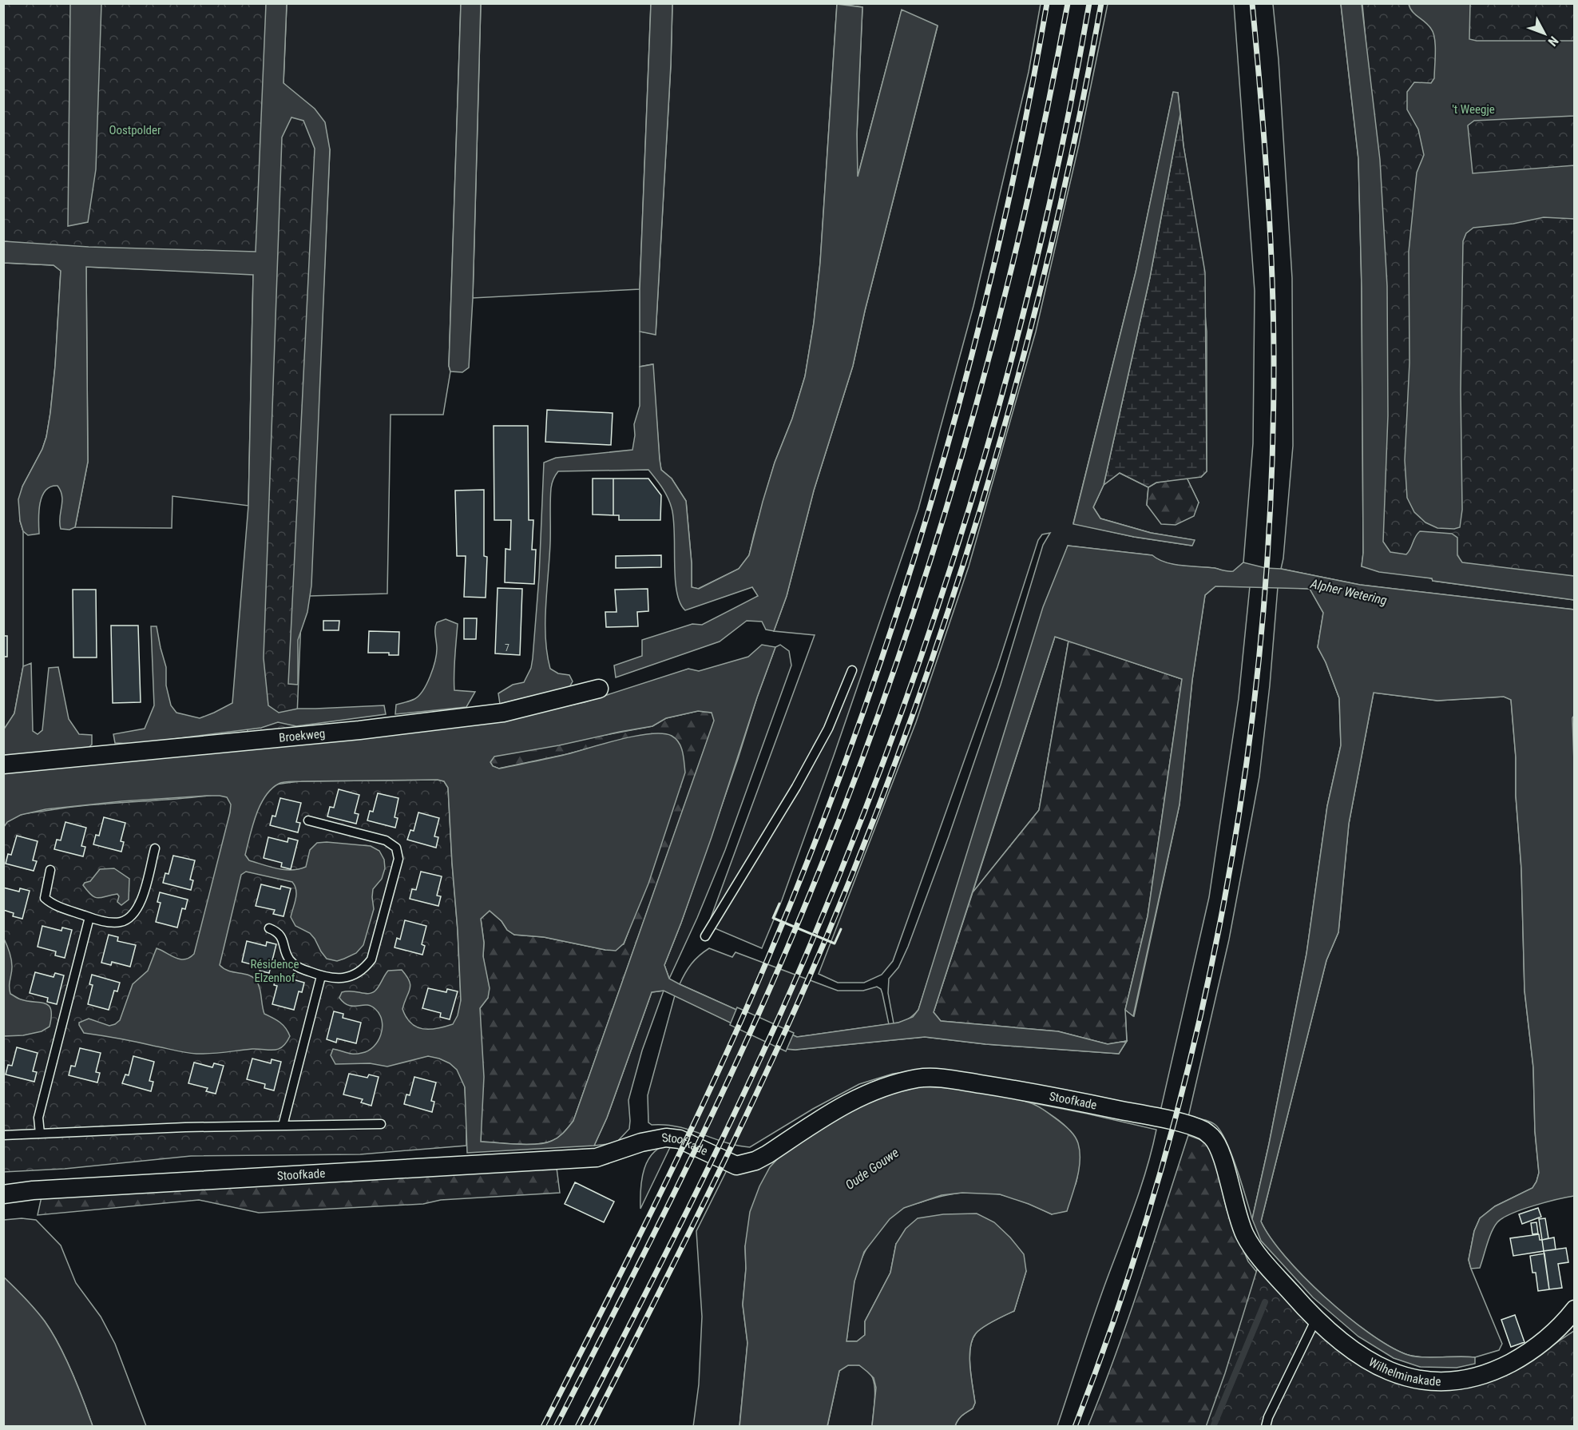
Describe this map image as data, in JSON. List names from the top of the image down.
{
  "streets": {
    "street": ["Broekweg", "Stoofkade", "Wilhelminakade"]
  },
  "crossings": [
    ["Stoofkade", "Wilhelminakade"]
  ],
  "water": ["Alpher Wetering", "Oude Gouwe"],
  "parks": ["'t Weegje", "Oostpolder", "Résidence Elzenhof"],
  "house_numbers": ["7"],
  "north": "bottom right"
}
